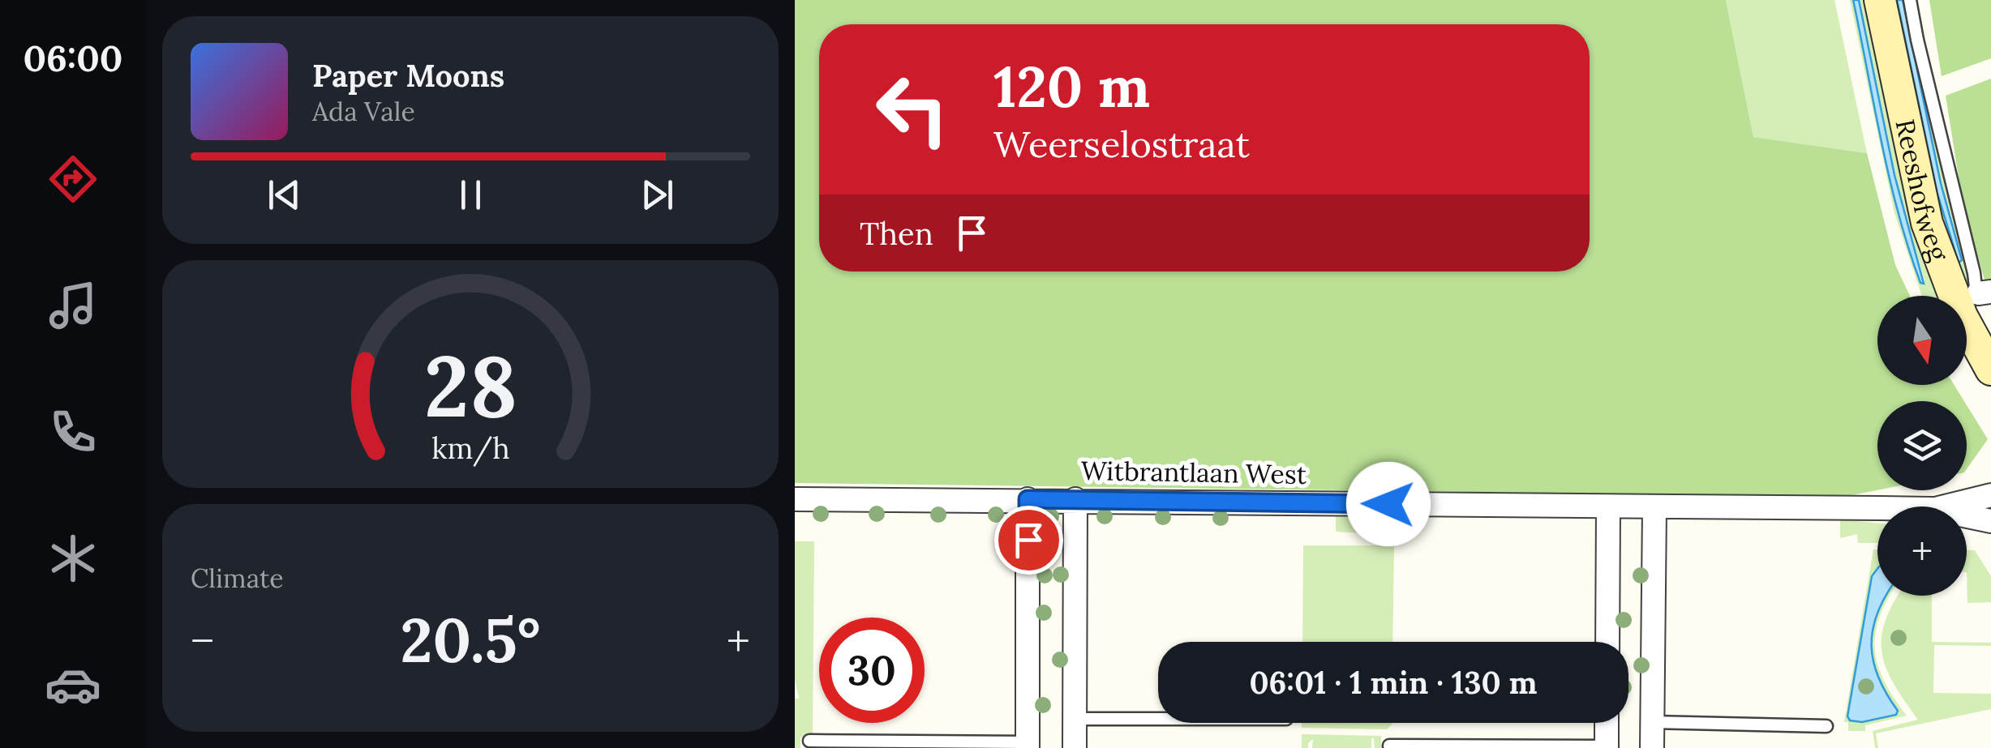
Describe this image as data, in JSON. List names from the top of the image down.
{
  "streets": {
    "street": ["Reeshofweg", "Witbrantlaan West"]
  },
  "north": "bottom",
  "page": {
    "tabs": "06:00",
    "turn": ["120 m", "Weerselostraat"],
    "song": ["Paper Moons", "Ada Vale"],
    "then": "Then",
    "map_buttons": "+",
    "tile": "Climate",
    "heat": ["−", "20.5°", "+"],
    "limit": "30",
    "trip": "06:01 · 1 min · 130 m",
    "gauge": ["28", "km/h"]
  }
}
